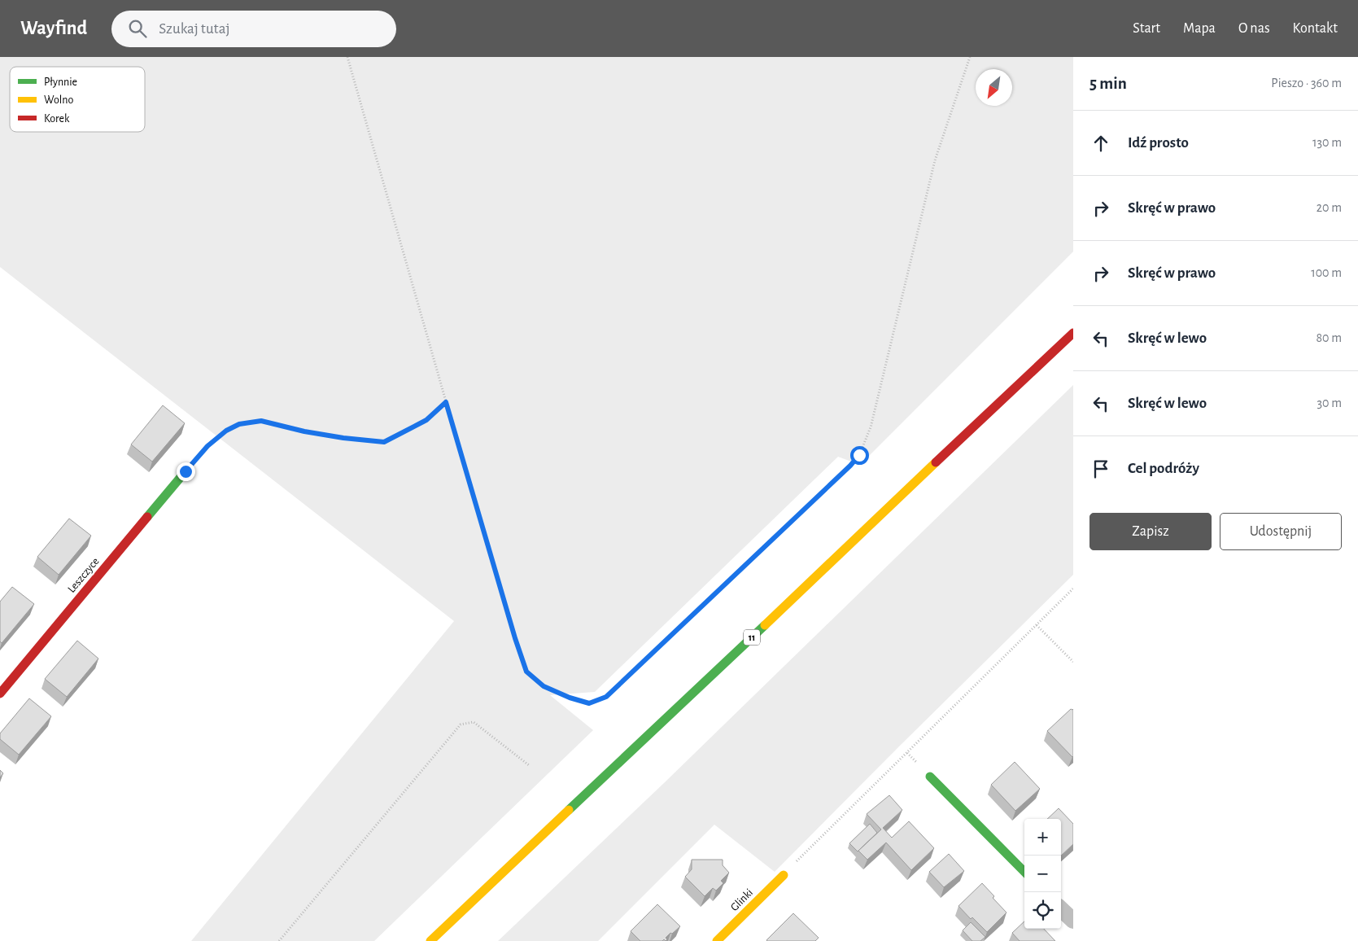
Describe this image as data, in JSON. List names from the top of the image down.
{
  "streets": {
    "main road": ["Leszczyce", "11", "Glinki"]
  },
  "legend": ["Płynnie", "Wolno", "Korek"],
  "north": "bottom left",
  "page": {
    "header": "Wayfind",
    "search": "Szukaj tutaj",
    "nav": [
      "Start",
      "Mapa",
      "O nas",
      "Kontakt"
    ],
    "heading": ["5 min", "Pieszo · 360 m"],
    "list": [
      ["Idź prosto", "130 m"],
      ["Skręć w prawo", "20 m"],
      ["Skręć w prawo", "100 m"],
      ["Skręć w lewo", "80 m"],
      ["Skręć w lewo", "30 m"],
      "Cel podróży"
    ],
    "buttons": ["Zapisz", "Udostępnij"],
    "map_buttons": ["+", "−"]
  }
}
